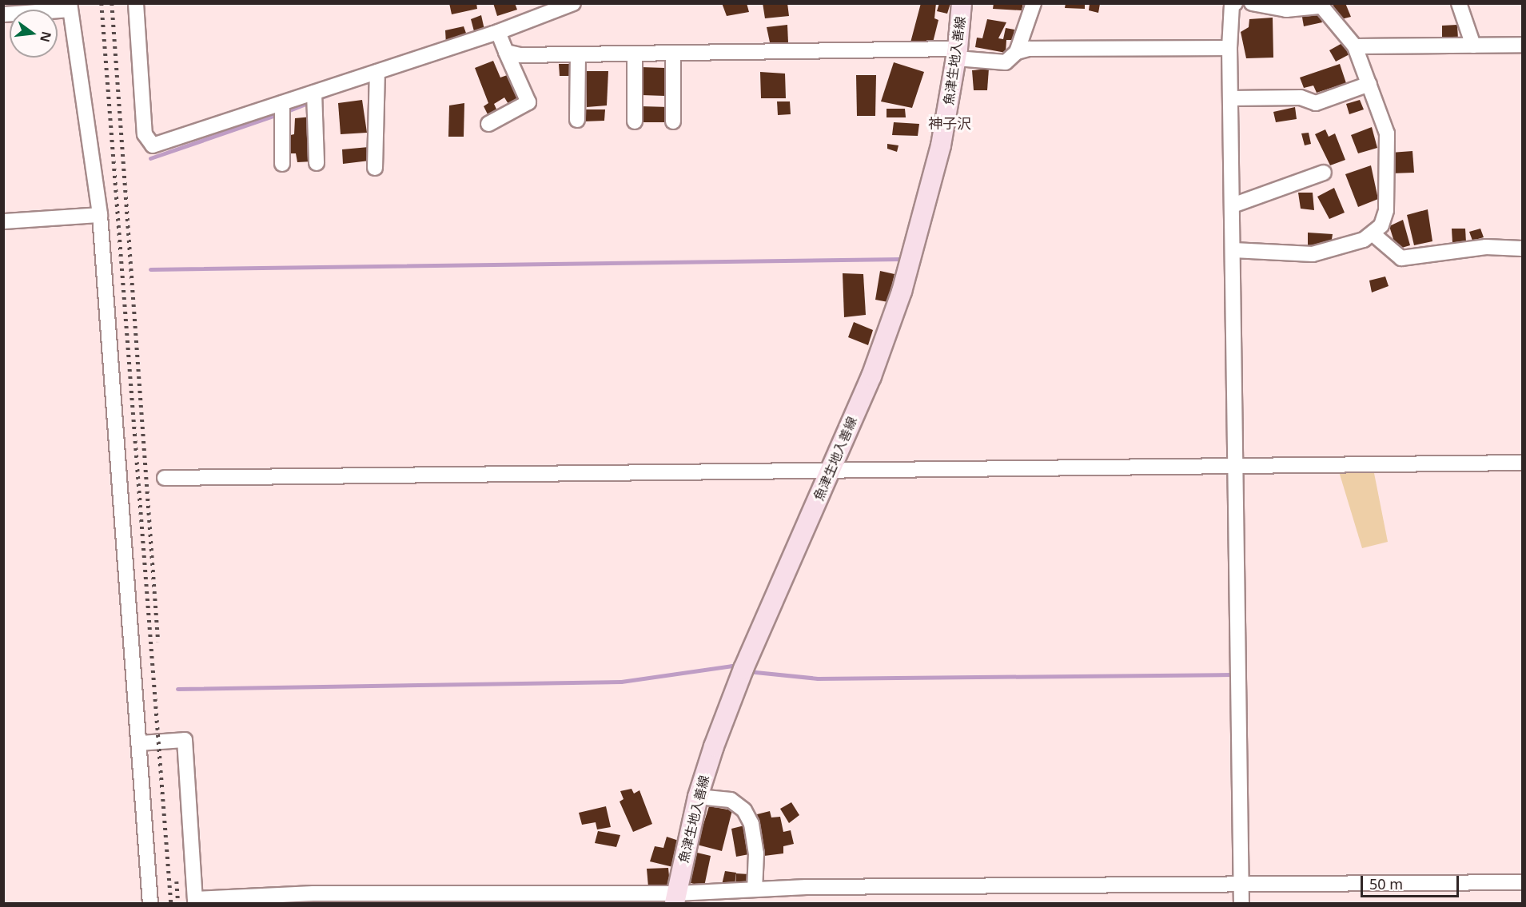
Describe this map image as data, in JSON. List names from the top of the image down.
{
  "streets": {
    "main road": ["魚津生地入善線"]
  },
  "districts": ["神子沢"],
  "scale_bar": "50 m",
  "north": "right"
}
